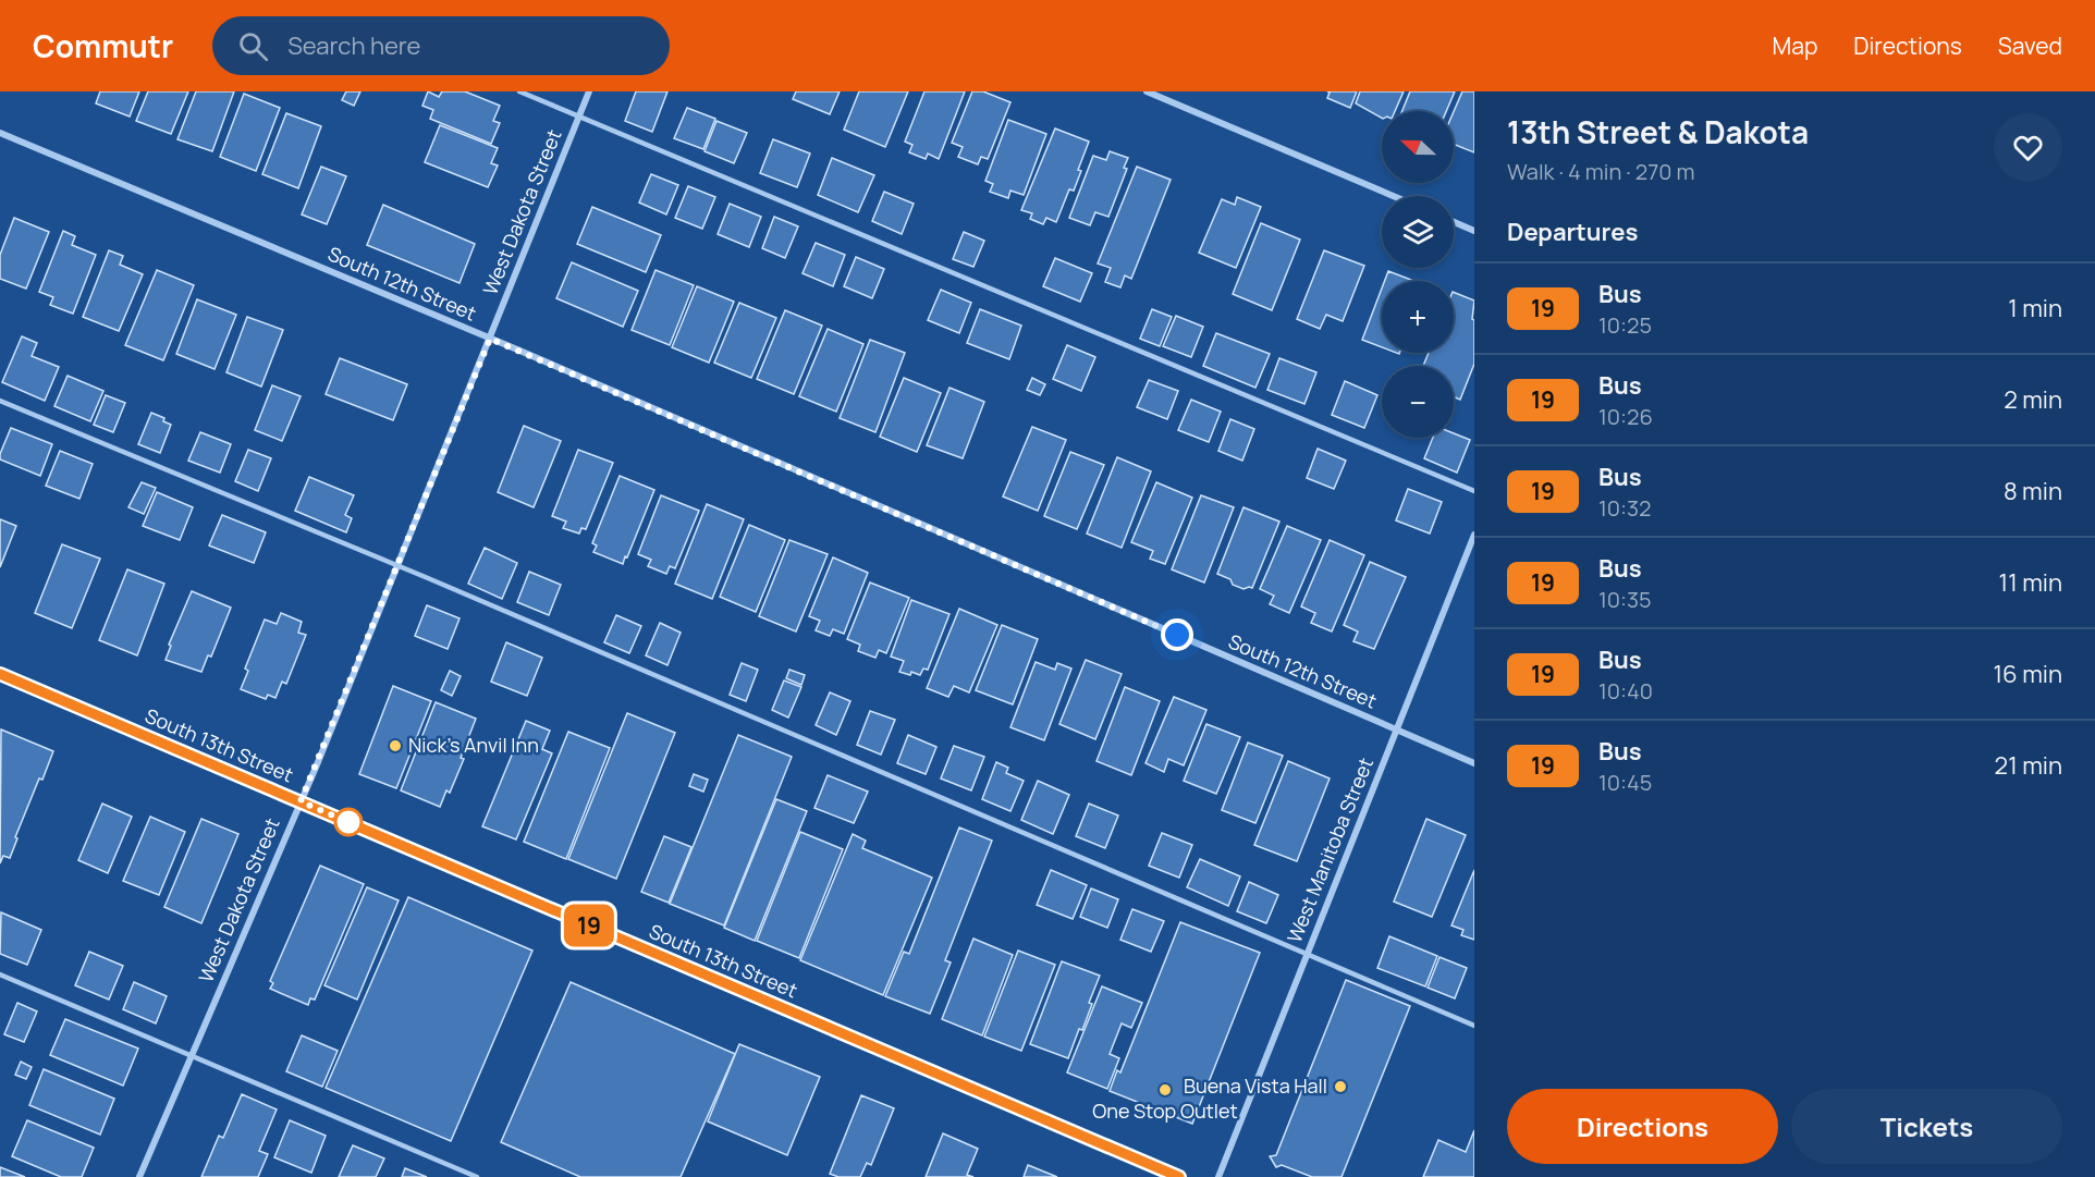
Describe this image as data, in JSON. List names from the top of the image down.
{
  "streets": {
    "street": [
      "West Dakota Street",
      "South 12th Street",
      "South 13th Street",
      "West Manitoba Street"
    ]
  },
  "crossings": [
    ["West Dakota Street", "South 12th Street"],
    ["West Dakota Street", "South 13th Street"],
    ["South 12th Street", "West Manitoba Street"]
  ],
  "places": ["Nick's Anvil Inn", "Buena Vista Hall", "One Stop Outlet"],
  "lines": ["bus line 19"],
  "north": "left",
  "page": {
    "header": "Commutr",
    "search": "Search here",
    "nav": ["Map", "Directions", "Saved"],
    "on_map": "19",
    "heading": [
      ["13th Street & Dakota", "Walk · 4 min · 270 m"],
      "Departures"
    ],
    "map_buttons": ["+", "−"],
    "list": [
      {
        "mark": "19",
        "name": "Bus",
        "note": "10:25",
        "value": "1 min"
      },
      {
        "mark": "19",
        "name": "Bus",
        "note": "10:26",
        "value": "2 min"
      },
      {
        "mark": "19",
        "name": "Bus",
        "note": "10:32",
        "value": "8 min"
      },
      {
        "mark": "19",
        "name": "Bus",
        "note": "10:35",
        "value": "11 min"
      },
      {
        "mark": "19",
        "name": "Bus",
        "note": "10:40",
        "value": "16 min"
      },
      {
        "mark": "19",
        "name": "Bus",
        "note": "10:45",
        "value": "21 min"
      }
    ],
    "buttons": ["Directions", "Tickets"]
  }
}
